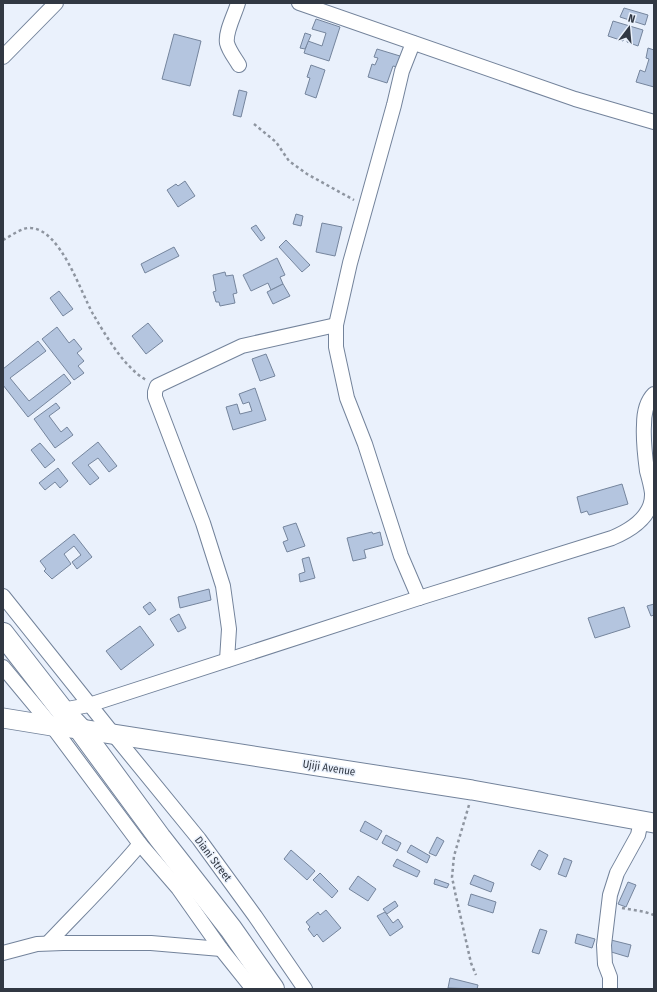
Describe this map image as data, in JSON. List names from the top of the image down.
{
  "streets": {
    "main road": ["Ujiji Avenue"],
    "street": ["Diani Street"]
  },
  "crossings": [
    ["Ujiji Avenue", "Diani Street"]
  ],
  "north": "top"
}
